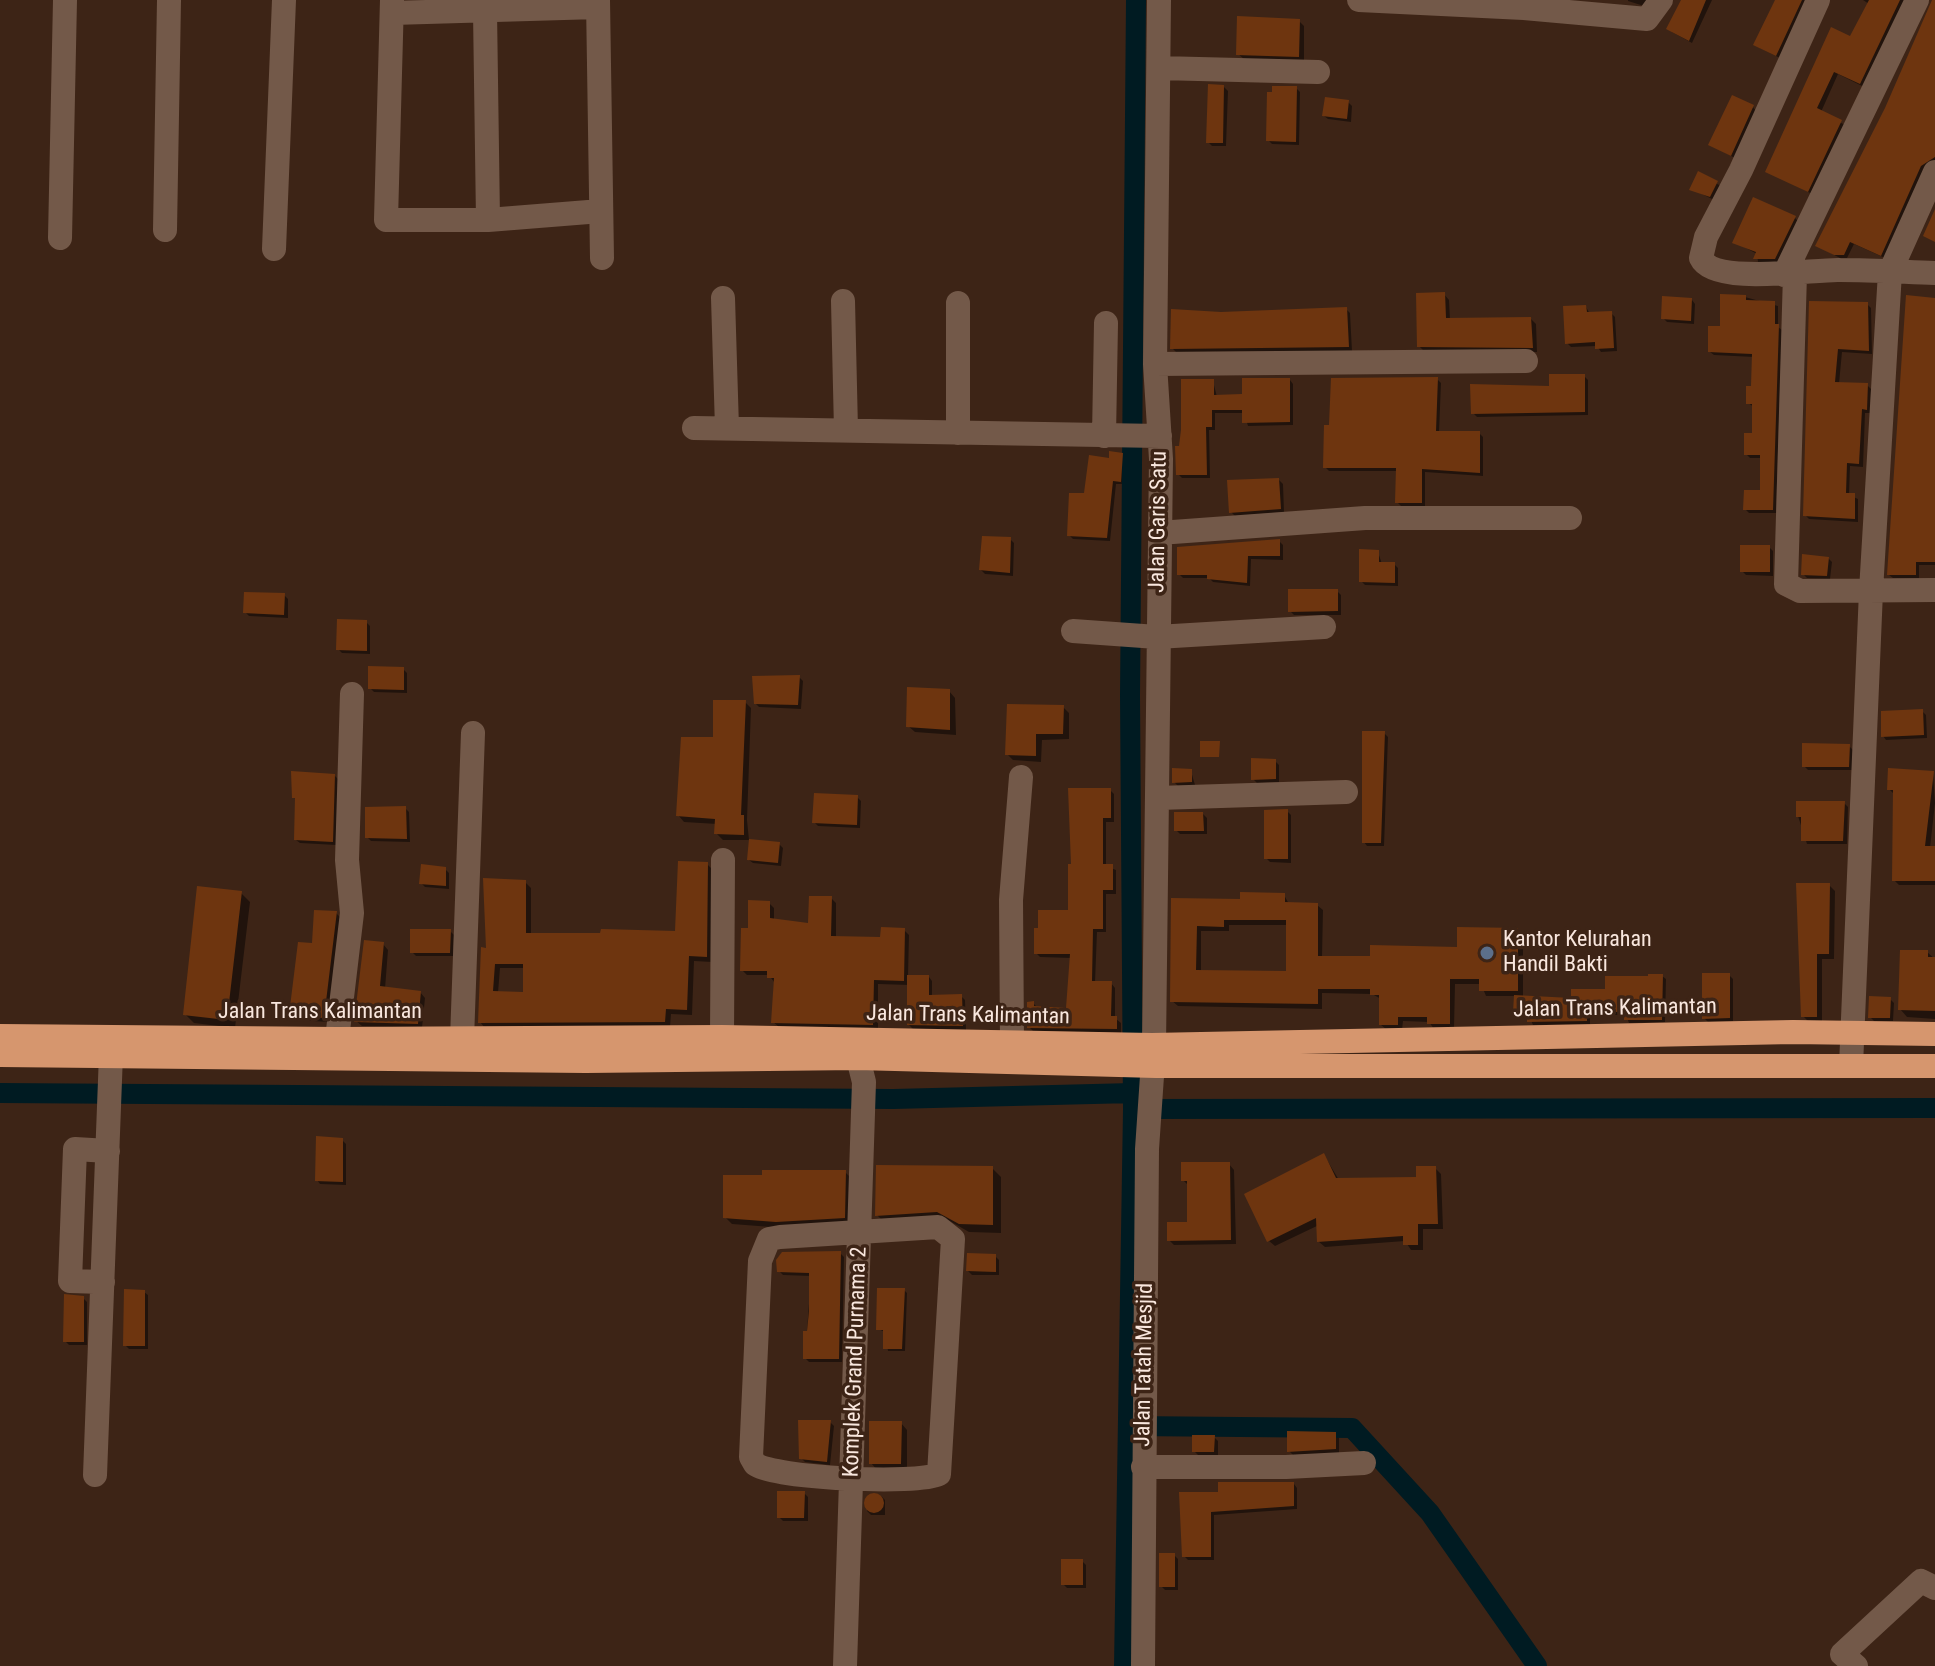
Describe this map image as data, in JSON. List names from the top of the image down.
{
  "streets": {
    "highway": ["Jalan Trans Kalimantan"],
    "street": ["Jalan Garis Satu", "Komplek Grand Purnama 2", "Jalan Tatah Mesjid"]
  },
  "crossings": [
    ["Jalan Garis Satu", "Jalan Trans Kalimantan"],
    ["Jalan Garis Satu", "Jalan Tatah Mesjid"],
    ["Jalan Trans Kalimantan", "Komplek Grand Purnama 2"],
    ["Jalan Trans Kalimantan", "Jalan Tatah Mesjid"]
  ],
  "places": ["Kantor Kelurahan Handil Bakti"]
}
